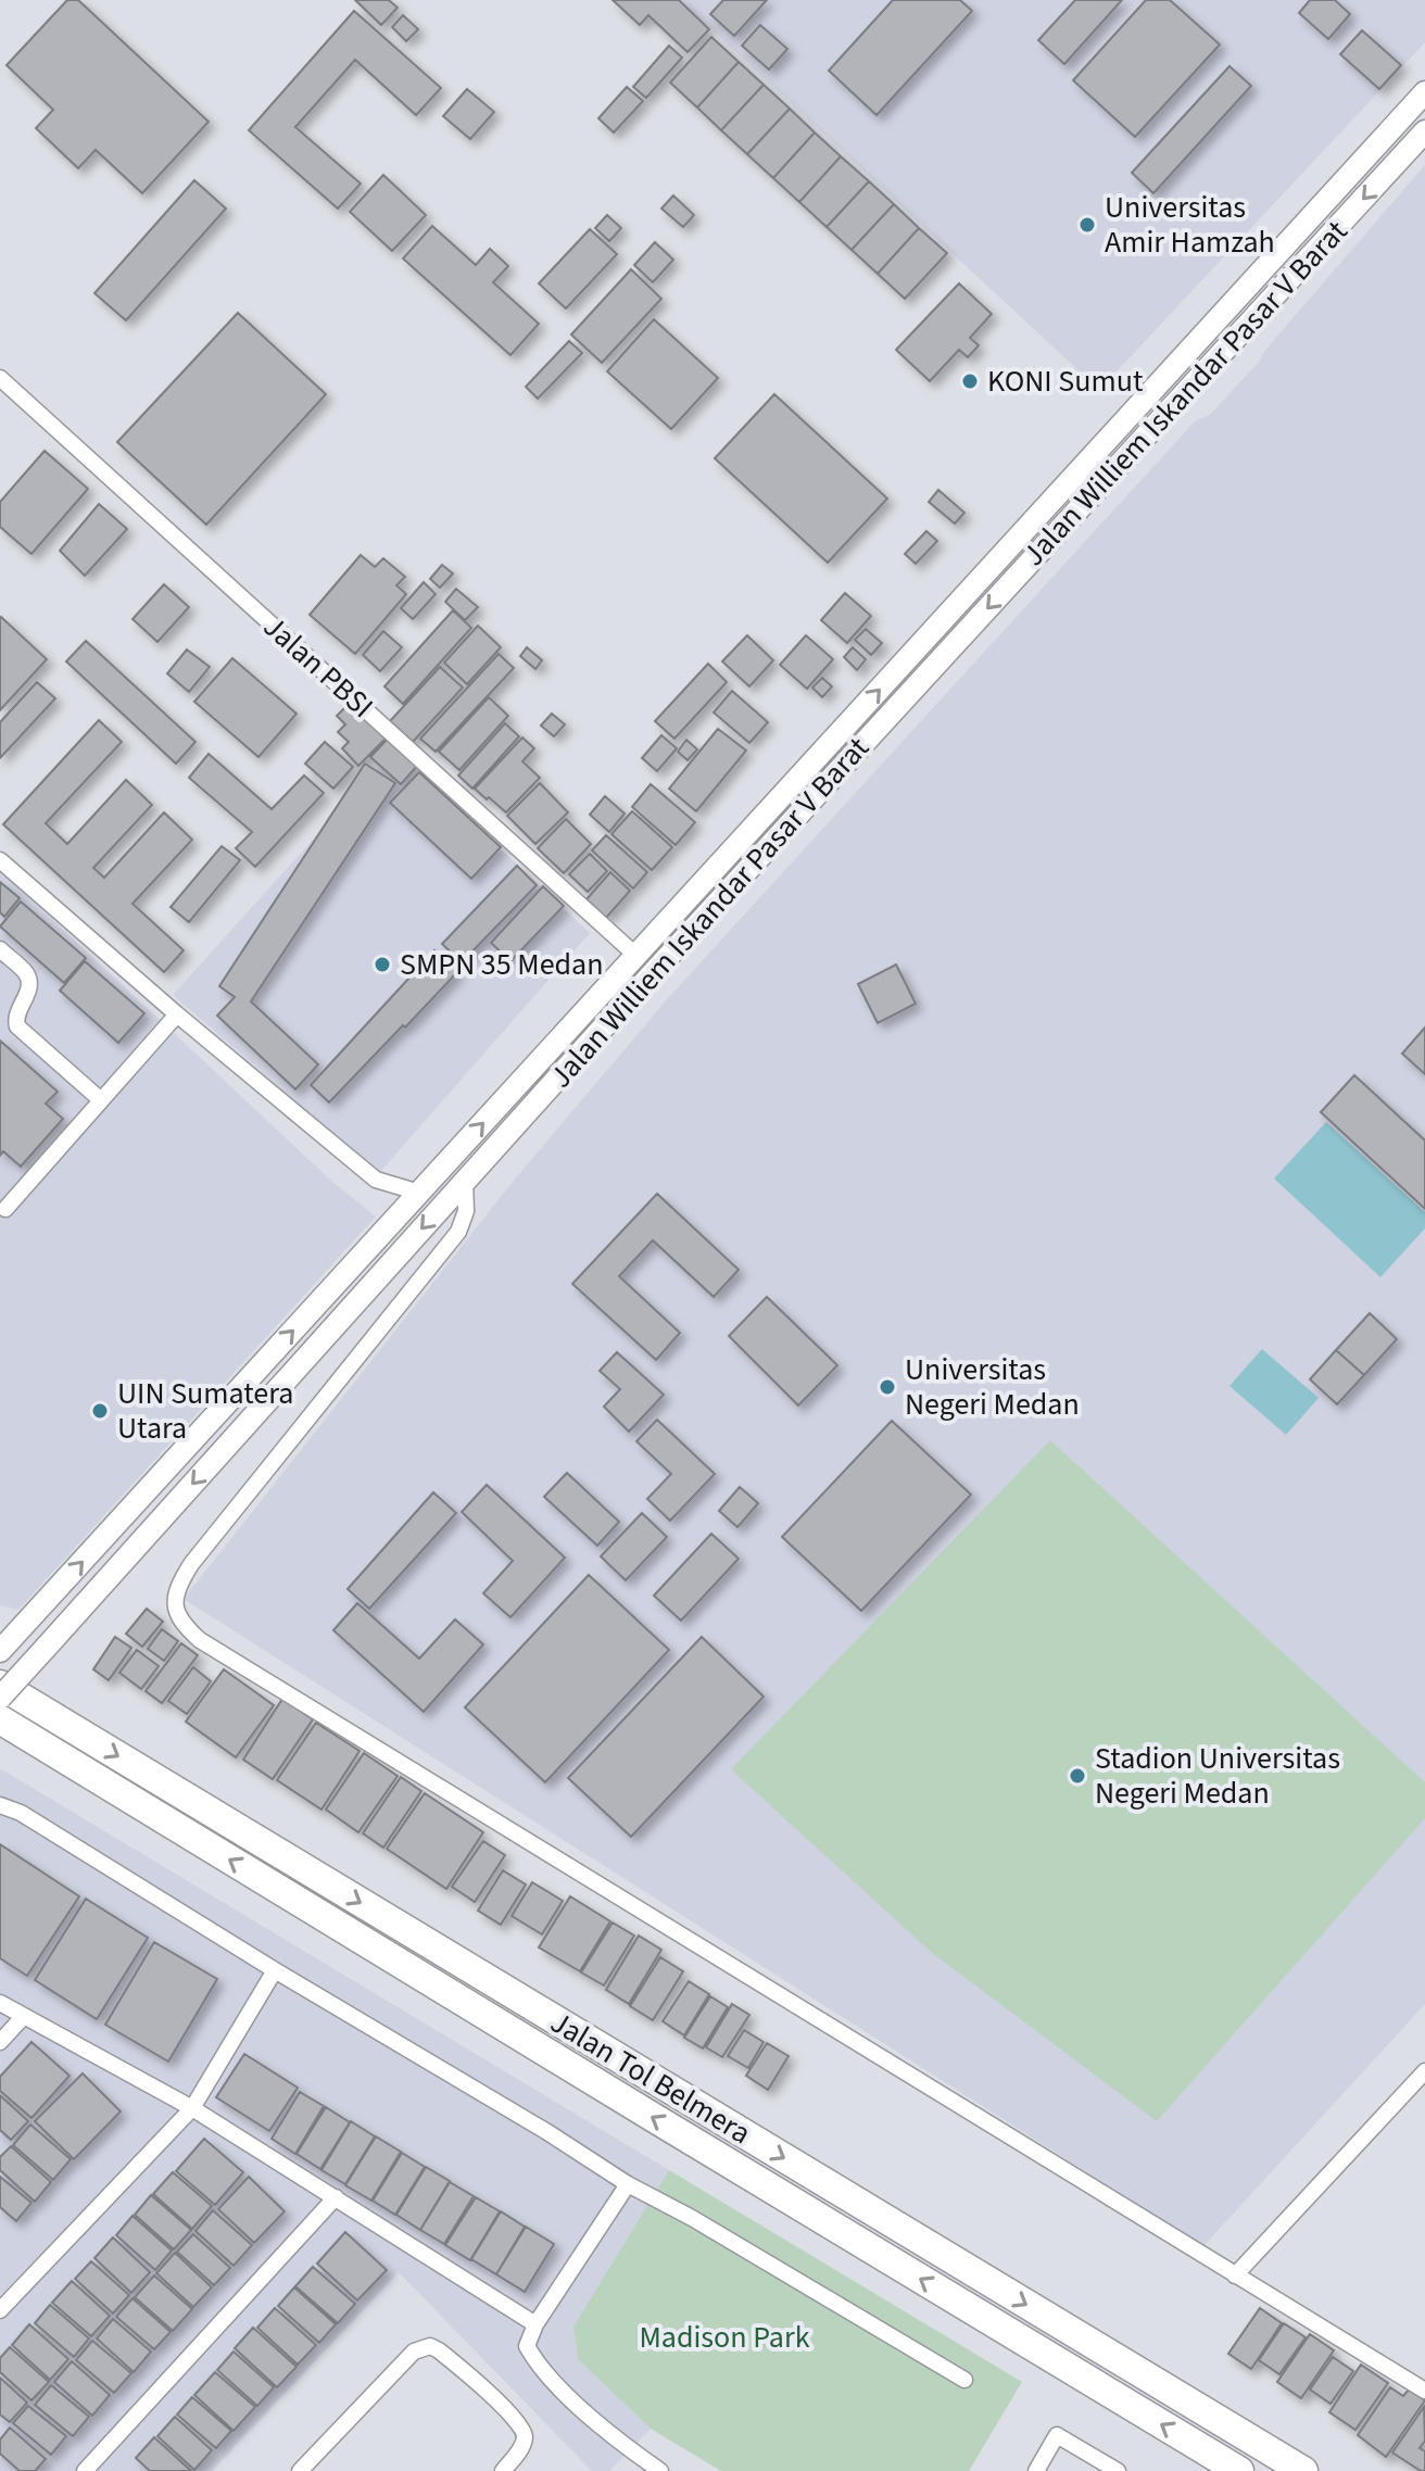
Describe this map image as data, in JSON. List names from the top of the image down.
{
  "streets": {
    "highway": ["Jalan Tol Belmera"],
    "street": ["Jalan Williem Iskandar Pasar V Barat", "Jalan PBSI"]
  },
  "crossings": [
    ["Jalan Williem Iskandar Pasar V Barat", "Jalan PBSI"]
  ],
  "parks": ["Madison Park"],
  "places": [
    "Universitas Amir Hamzah",
    "KONI Sumut",
    "SMPN 35 Medan",
    "Universitas Negeri Medan",
    "UIN Sumatera Utara",
    "Stadion Universitas Negeri Medan"
  ]
}
